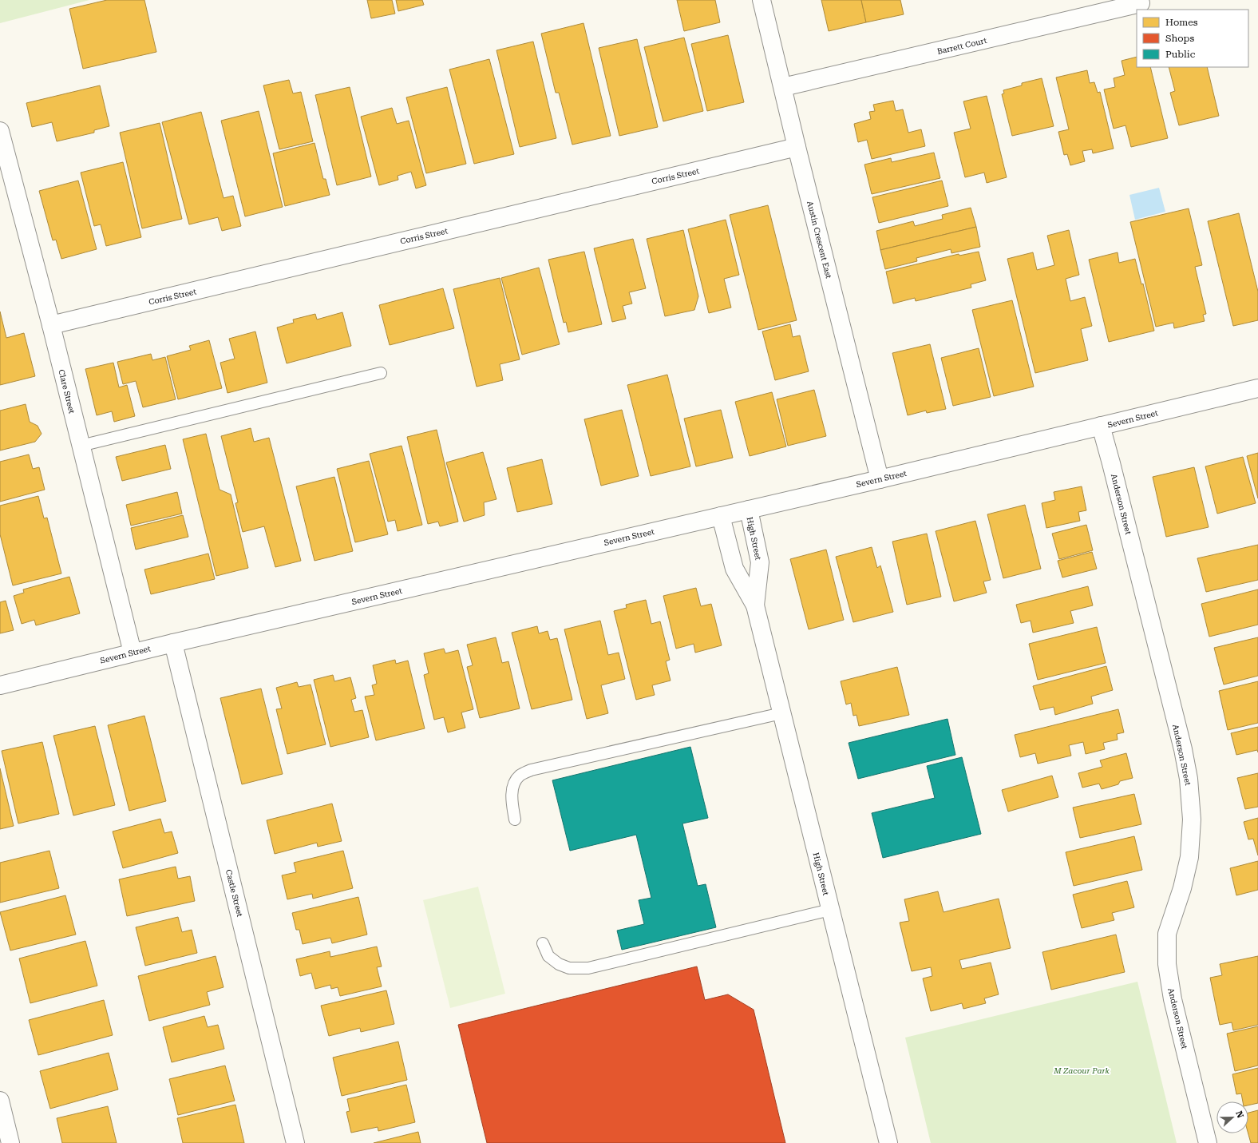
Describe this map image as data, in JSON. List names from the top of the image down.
{
  "streets": {
    "street": [
      "Barrett Court",
      "Corris Street",
      "Austin Crescent East",
      "Clare Street",
      "Severn Street",
      "Anderson Street",
      "High Street",
      "Castle Street"
    ]
  },
  "crossings": [
    ["Barrett Court", "Austin Crescent East"],
    ["Corris Street", "Austin Crescent East"],
    ["Corris Street", "Clare Street"],
    ["Austin Crescent East", "Severn Street"],
    ["Clare Street", "Severn Street"],
    ["Severn Street", "Anderson Street"],
    ["Severn Street", "High Street"],
    ["Severn Street", "Castle Street"]
  ],
  "parks": ["M Zacour Park"],
  "legend": ["Homes", "Shops", "Public"],
  "north": "right"
}
